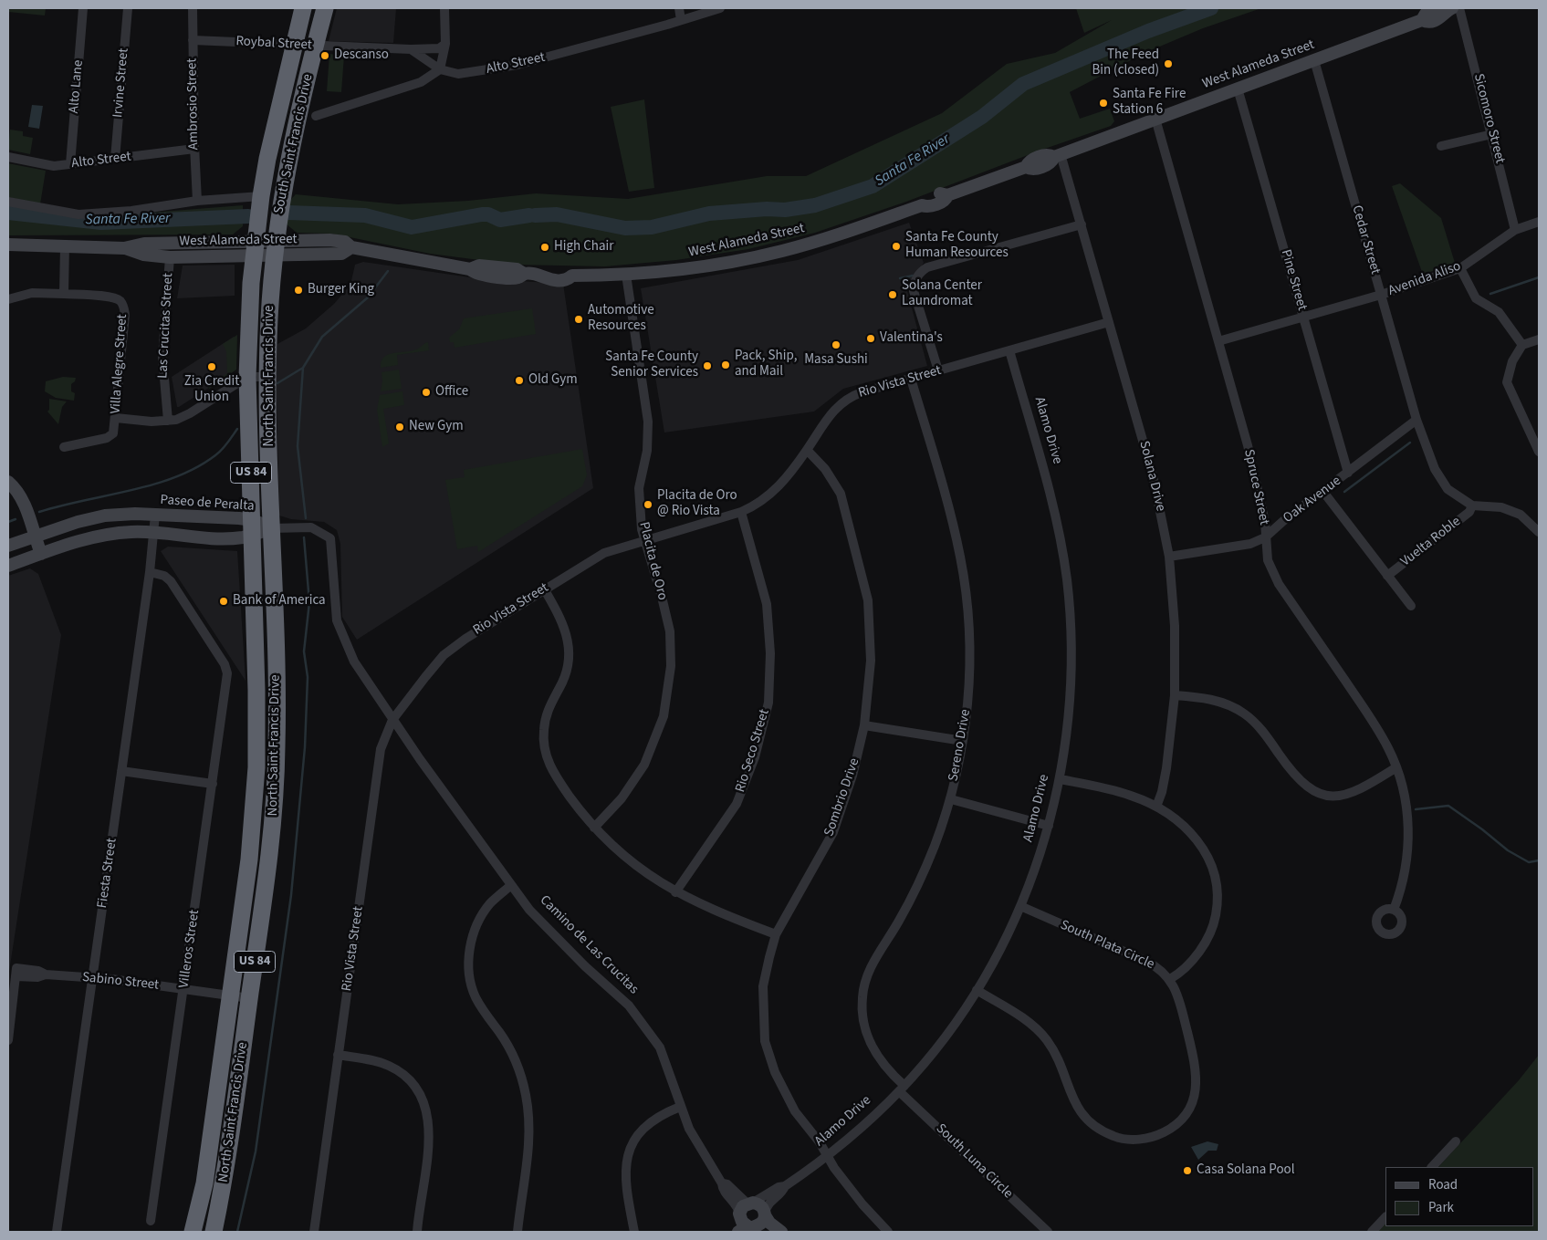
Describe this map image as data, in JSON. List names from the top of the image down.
{
  "streets": {
    "highway": ["South Saint Francis Drive", "North Saint Francis Drive", "US 84"],
    "street": [
      "Roybal Street",
      "Alto Street",
      "West Alameda Street",
      "Irvine Street",
      "Alto Lane",
      "Ambrosio Street",
      "Sicomoro Street",
      "Cedar Street",
      "Avenida Aliso",
      "Pine Street",
      "Las Crucitas Street",
      "Villa Alegre Street",
      "Rio Vista Street",
      "Alamo Drive",
      "Solana Drive",
      "Spruce Street",
      "Oak Avenue",
      "Paseo de Peralta",
      "Vuelta Roble",
      "Placita de Oro",
      "Sereno Drive",
      "Rio Seco Street",
      "Sombrio Drive",
      "Fiesta Street",
      "Camino de Las Crucitas",
      "South Plata Circle",
      "Villeros Street",
      "Sabino Street",
      "South Luna Circle"
    ]
  },
  "crossings": [
    ["Roybal Street", "Ambrosio Street"],
    ["Roybal Street", "South Saint Francis Drive"],
    ["Alto Street", "Irvine Street"],
    ["Alto Street", "Alto Lane"],
    ["Alto Street", "Ambrosio Street"],
    ["West Alameda Street", "South Saint Francis Drive"],
    ["West Alameda Street", "Cedar Street"],
    ["West Alameda Street", "Pine Street"],
    ["West Alameda Street", "Las Crucitas Street"],
    ["West Alameda Street", "North Saint Francis Drive"],
    ["West Alameda Street", "Solana Drive"],
    ["West Alameda Street", "Spruce Street"],
    ["West Alameda Street", "Placita de Oro"],
    ["Sicomoro Street", "Avenida Aliso"],
    ["South Saint Francis Drive", "North Saint Francis Drive"],
    ["Cedar Street", "Avenida Aliso"],
    ["Cedar Street", "Oak Avenue"],
    ["Cedar Street", "Vuelta Roble"],
    ["Avenida Aliso", "Pine Street"],
    ["Avenida Aliso", "Spruce Street"],
    ["Pine Street", "Oak Avenue"],
    ["North Saint Francis Drive", "Paseo de Peralta"],
    ["North Saint Francis Drive", "Sabino Street"],
    ["Rio Vista Street", "Alamo Drive"],
    ["Rio Vista Street", "Solana Drive"],
    ["Rio Vista Street", "Placita de Oro"],
    ["Rio Vista Street", "Sereno Drive"],
    ["Rio Vista Street", "Rio Seco Street"],
    ["Rio Vista Street", "Sombrio Drive"],
    ["Rio Vista Street", "Camino de Las Crucitas"],
    ["Alamo Drive", "Sereno Drive"],
    ["Alamo Drive", "Sombrio Drive"],
    ["Alamo Drive", "Camino de Las Crucitas"],
    ["Alamo Drive", "South Plata Circle"],
    ["Alamo Drive", "South Luna Circle"],
    ["Solana Drive", "Oak Avenue"],
    ["Spruce Street", "Oak Avenue"],
    ["Oak Avenue", "Vuelta Roble"],
    ["Paseo de Peralta", "Fiesta Street"],
    ["Sereno Drive", "South Luna Circle"],
    ["Fiesta Street", "Villeros Street"],
    ["Fiesta Street", "Sabino Street"],
    ["Villeros Street", "Sabino Street"]
  ],
  "water": ["Santa Fe River"],
  "places": [
    "Descanso",
    "The Feed Bin (closed)",
    "Santa Fe Fire Station 6",
    "Santa Fe County Human Resources",
    "High Chair",
    "Burger King",
    "Solana Center Laundromat",
    "Automotive Resources",
    "Valentina's",
    "Masa Sushi",
    "Pack, Ship, and Mail",
    "Santa Fe County Senior Services",
    "Zia Credit Union",
    "Old Gym",
    "Office",
    "New Gym",
    "Placita de Oro @ Rio Vista",
    "Bank of America",
    "Casa Solana Pool"
  ],
  "legend": ["Road", "Park"]
}
